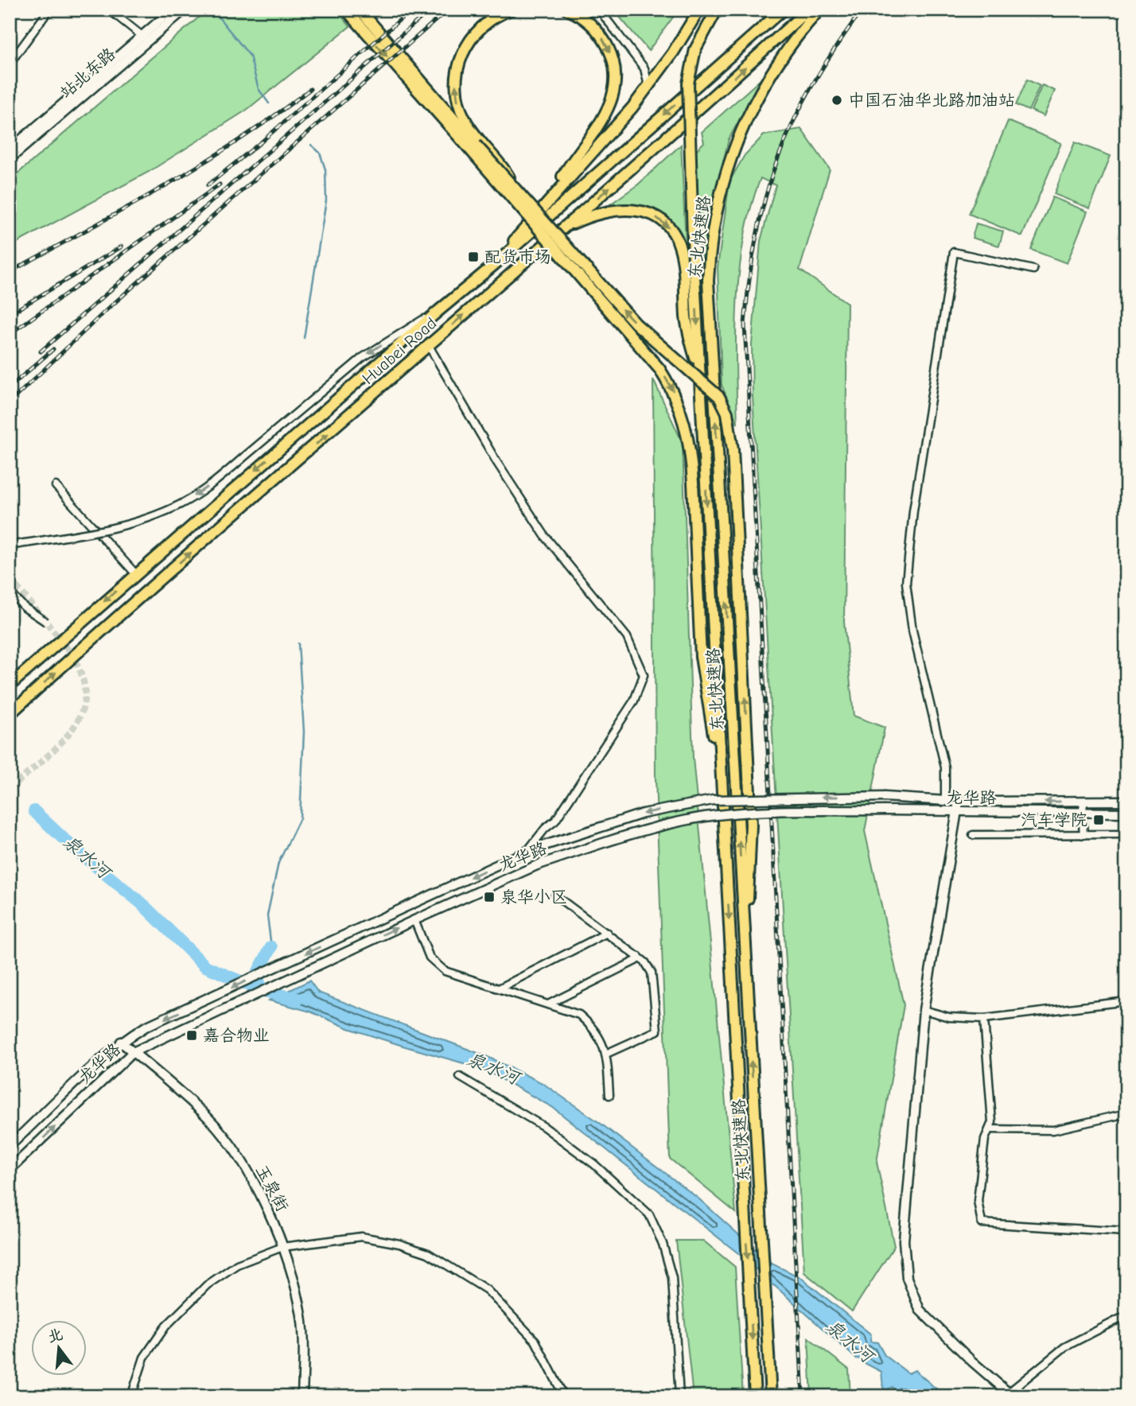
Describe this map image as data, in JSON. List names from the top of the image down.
{
  "streets": {
    "highway": ["东北快速路", "Huabei Road"],
    "street": ["站北东路", "龙华路", "玉泉街"]
  },
  "crossings": [
    ["龙华路", "玉泉街"]
  ],
  "water": ["泉水河"],
  "places": {
    "other": ["中国石油华北路加油站"],
    "transit": [
      "配货市场",
      "汽车学院",
      "泉华小区",
      "嘉合物业"
    ]
  },
  "north": "top"
}
